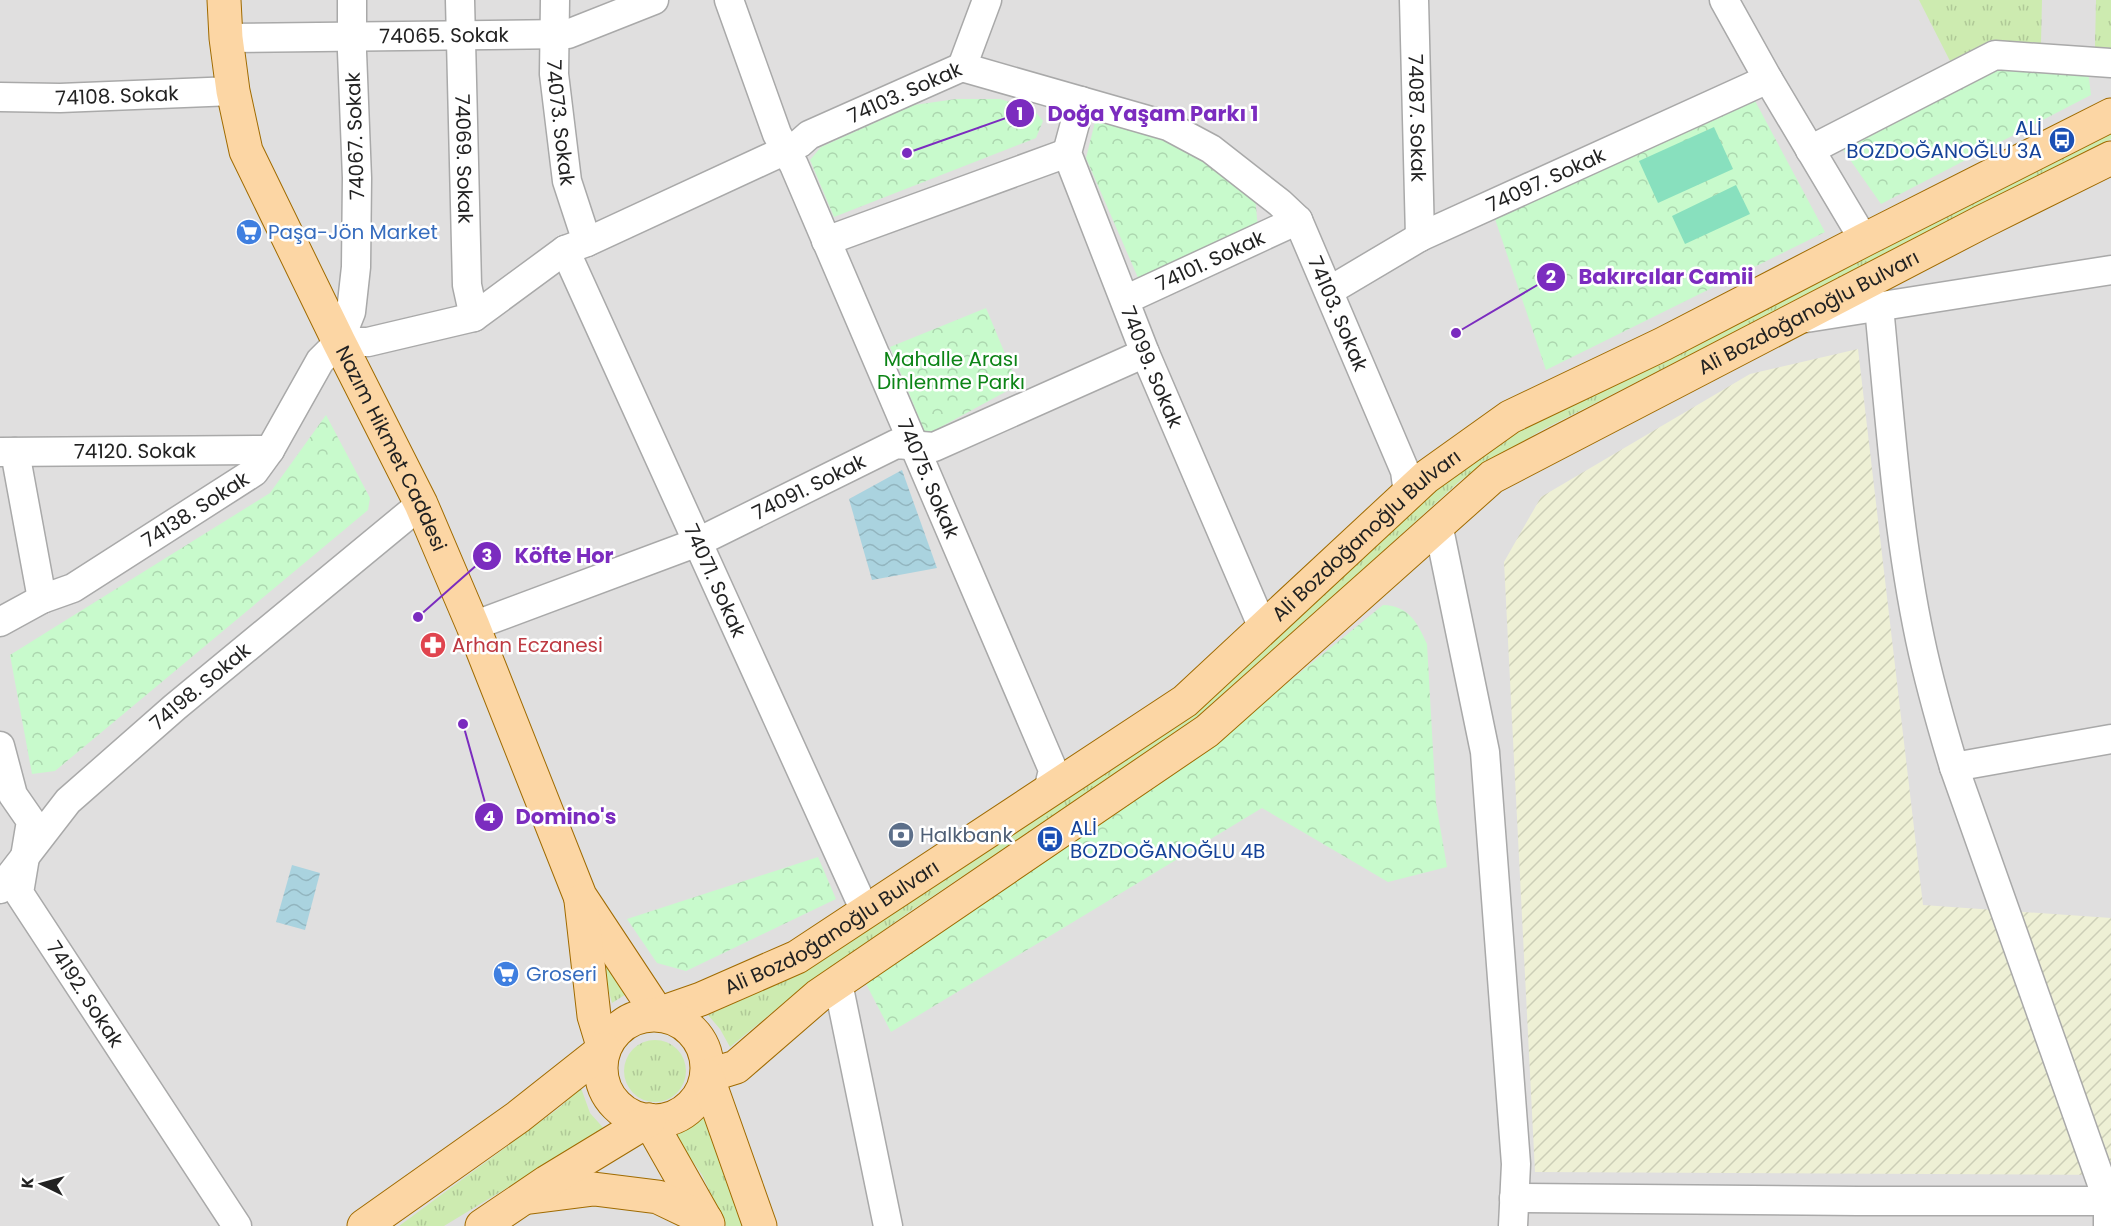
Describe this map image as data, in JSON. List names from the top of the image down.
{
  "streets": {
    "main road": ["Ali Bozdoğanoğlu Bulvarı", "Nazım Hikmet Caddesi"],
    "street": [
      "74065. Sokak",
      "74108. Sokak",
      "74103. Sokak",
      "74087. Sokak",
      "74073. Sokak",
      "74067. Sokak",
      "74069. Sokak",
      "74097. Sokak",
      "74101. Sokak",
      "74099. Sokak",
      "74120. Sokak",
      "74075. Sokak",
      "74091. Sokak",
      "74138. Sokak",
      "74071. Sokak",
      "74198. Sokak",
      "74192. Sokak"
    ]
  },
  "crossings": [
    ["74065. Sokak", "74073. Sokak"],
    ["74065. Sokak", "74067. Sokak"],
    ["74065. Sokak", "74069. Sokak"],
    ["74065. Sokak", "Nazım Hikmet Caddesi"],
    ["74108. Sokak", "Nazım Hikmet Caddesi"],
    ["74103. Sokak", "74073. Sokak"],
    ["74103. Sokak", "74067. Sokak"],
    ["74103. Sokak", "74069. Sokak"],
    ["74103. Sokak", "74097. Sokak"],
    ["74103. Sokak", "74101. Sokak"],
    ["74103. Sokak", "Ali Bozdoğanoğlu Bulvarı"],
    ["74103. Sokak", "Nazım Hikmet Caddesi"],
    ["74103. Sokak", "74075. Sokak"],
    ["74103. Sokak", "74138. Sokak"],
    ["74103. Sokak", "74071. Sokak"],
    ["74087. Sokak", "74097. Sokak"],
    ["74073. Sokak", "74071. Sokak"],
    ["74067. Sokak", "Nazım Hikmet Caddesi"],
    ["74067. Sokak", "74138. Sokak"],
    ["74101. Sokak", "74099. Sokak"],
    ["Ali Bozdoğanoğlu Bulvarı", "74099. Sokak"],
    ["Ali Bozdoğanoğlu Bulvarı", "74075. Sokak"],
    ["Ali Bozdoğanoğlu Bulvarı", "74071. Sokak"],
    ["74099. Sokak", "74091. Sokak"],
    ["Nazım Hikmet Caddesi", "74091. Sokak"],
    ["Nazım Hikmet Caddesi", "74138. Sokak"],
    ["Nazım Hikmet Caddesi", "74198. Sokak"],
    ["74120. Sokak", "74138. Sokak"],
    ["74075. Sokak", "74091. Sokak"],
    ["74091. Sokak", "74071. Sokak"],
    ["74198. Sokak", "74192. Sokak"]
  ],
  "parks": ["Mahalle Arası Dinlenme Parkı"],
  "places": {
    "bus stop": ["ALİ BOZDOĞANOĞLU 3A", "ALİ BOZDOĞANOĞLU 4B"],
    "other": [
      "Doğa Yaşam Parkı 1",
      "Bakırcılar Camii",
      "Köfte Hor",
      "Domino's"
    ],
    "supermarket": ["Paşa-Jön Market", "Groseri"],
    "pharmacy": ["Arhan Eczanesi"],
    "bank": ["Halkbank"]
  },
  "north": "left"
}
